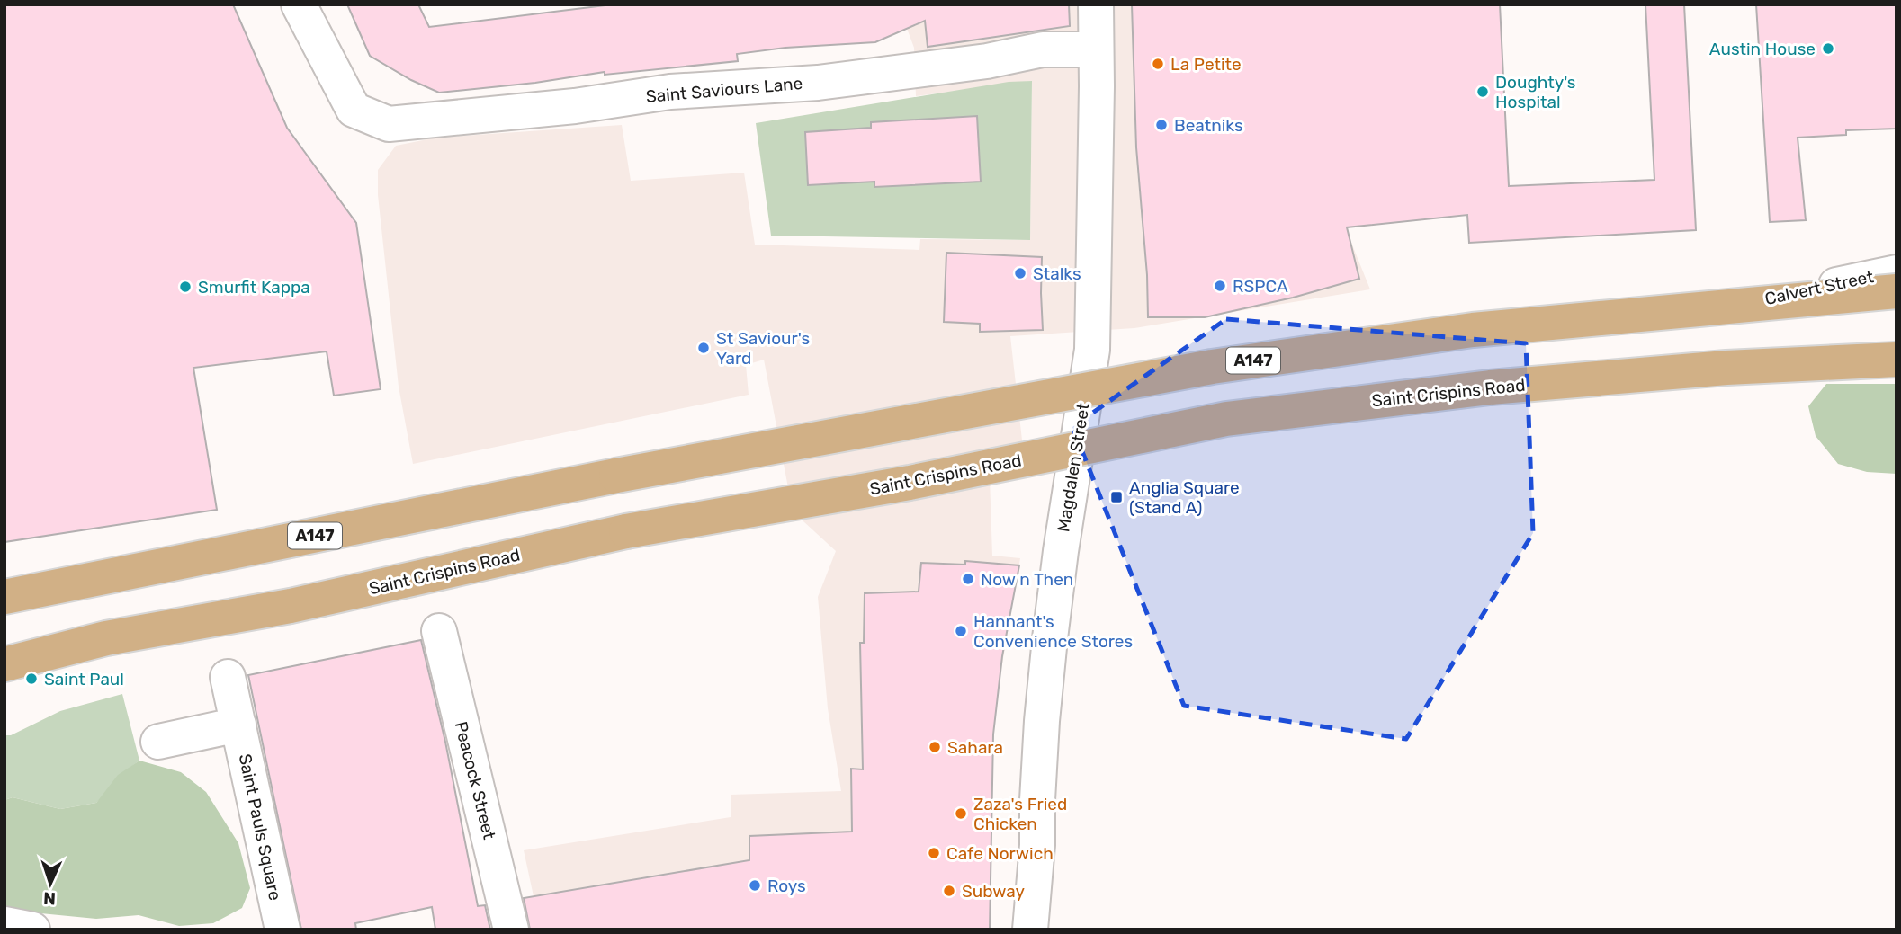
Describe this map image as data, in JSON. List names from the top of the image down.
{
  "streets": {
    "main road": ["A147", "Saint Crispins Road"],
    "street": [
      "Saint Saviours Lane",
      "Calvert Street",
      "Magdalen Street",
      "Peacock Street",
      "Saint Pauls Square"
    ]
  },
  "crossings": [
    ["Saint Saviours Lane", "Magdalen Street"],
    ["Calvert Street", "A147"]
  ],
  "places": {
    "other": [
      "Austin House",
      "La Petite",
      "Doughty's Hospital",
      "Beatniks",
      "Stalks",
      "RSPCA",
      "Smurfit Kappa",
      "St Saviour's Yard",
      "Now n Then",
      "Hannant's Convenience Stores",
      "Saint Paul",
      "Sahara",
      "Zaza's Fried Chicken",
      "Cafe Norwich",
      "Roys",
      "Subway"
    ],
    "transit": ["Anglia Square (Stand A)"]
  },
  "north": "bottom"
}
